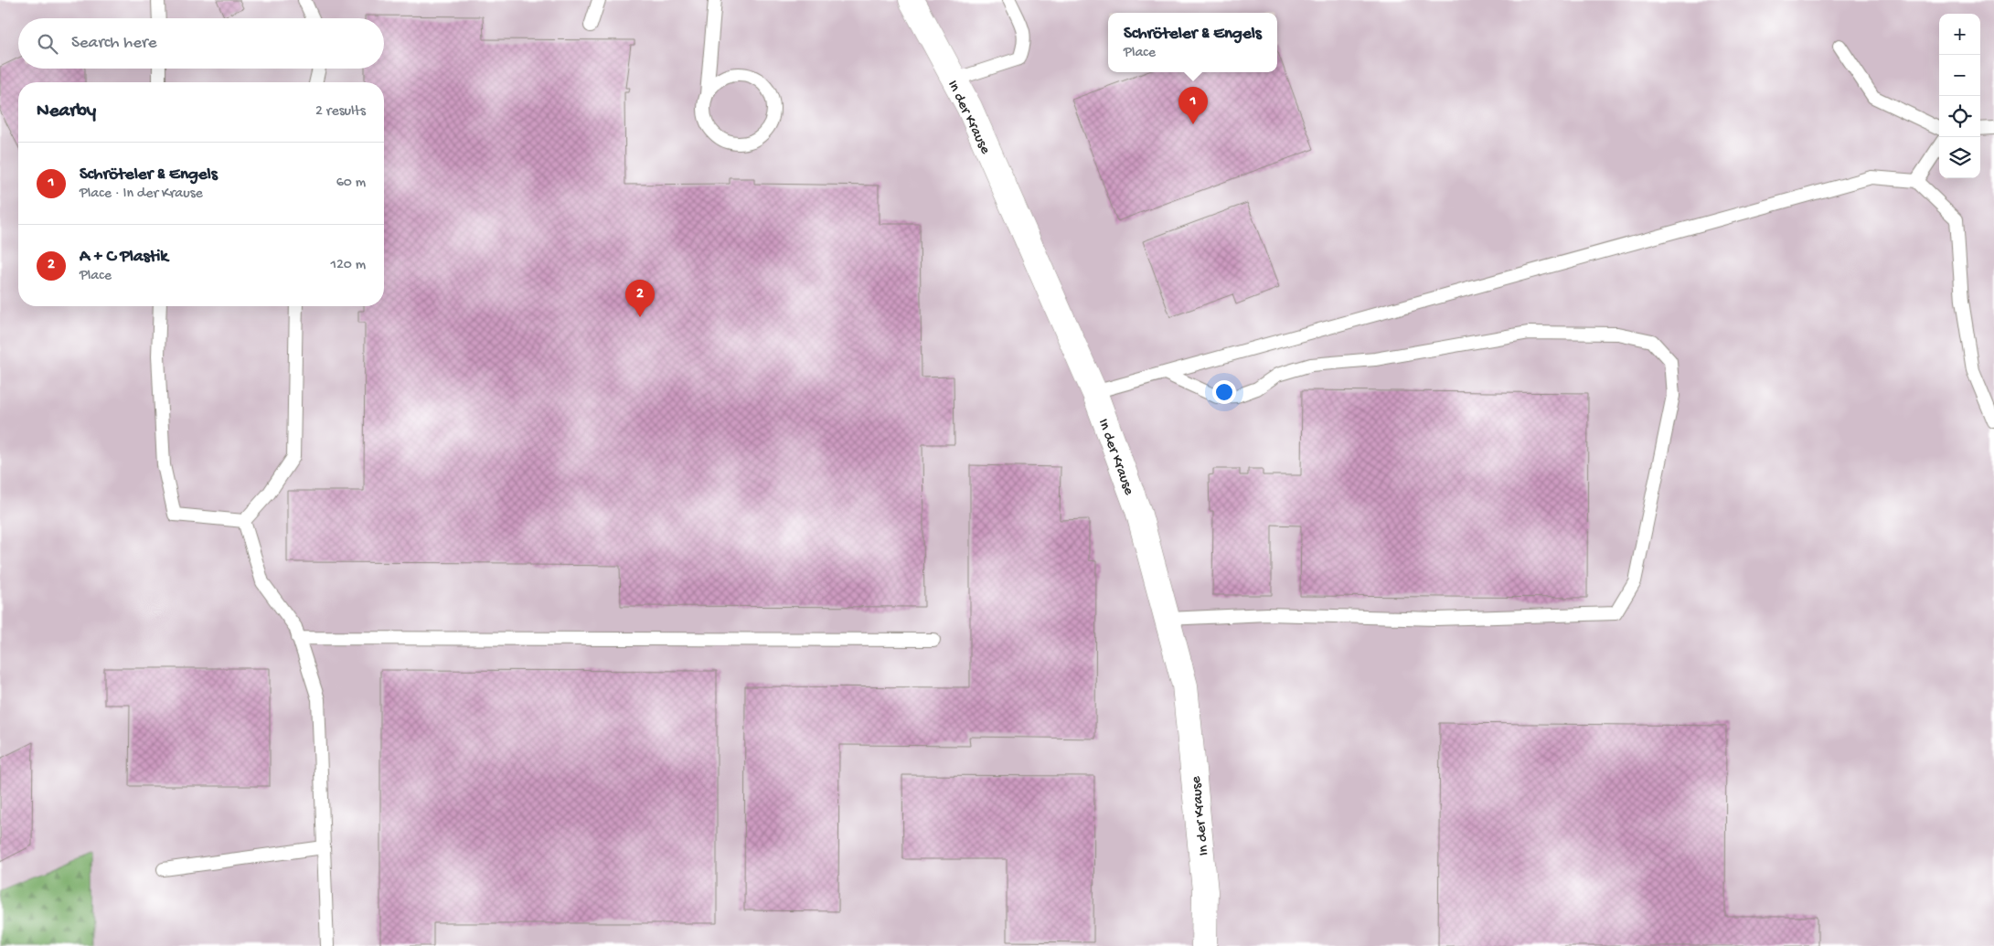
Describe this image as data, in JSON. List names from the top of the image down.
{
  "streets": {
    "street": ["In der Krause"]
  },
  "page": {
    "popup": ["Schröteler & Engels", "Place"],
    "map_buttons": ["+", "−"],
    "search": "Search here",
    "heading": ["Nearby", "2 results"],
    "pins": ["1", "2"],
    "list": [
      {
        "mark": "1",
        "name": "Schröteler & Engels",
        "note": "Place · In der Krause",
        "value": "60 m"
      },
      {
        "mark": "2",
        "name": "A + C Plastik",
        "note": "Place",
        "value": "120 m"
      }
    ]
  }
}
